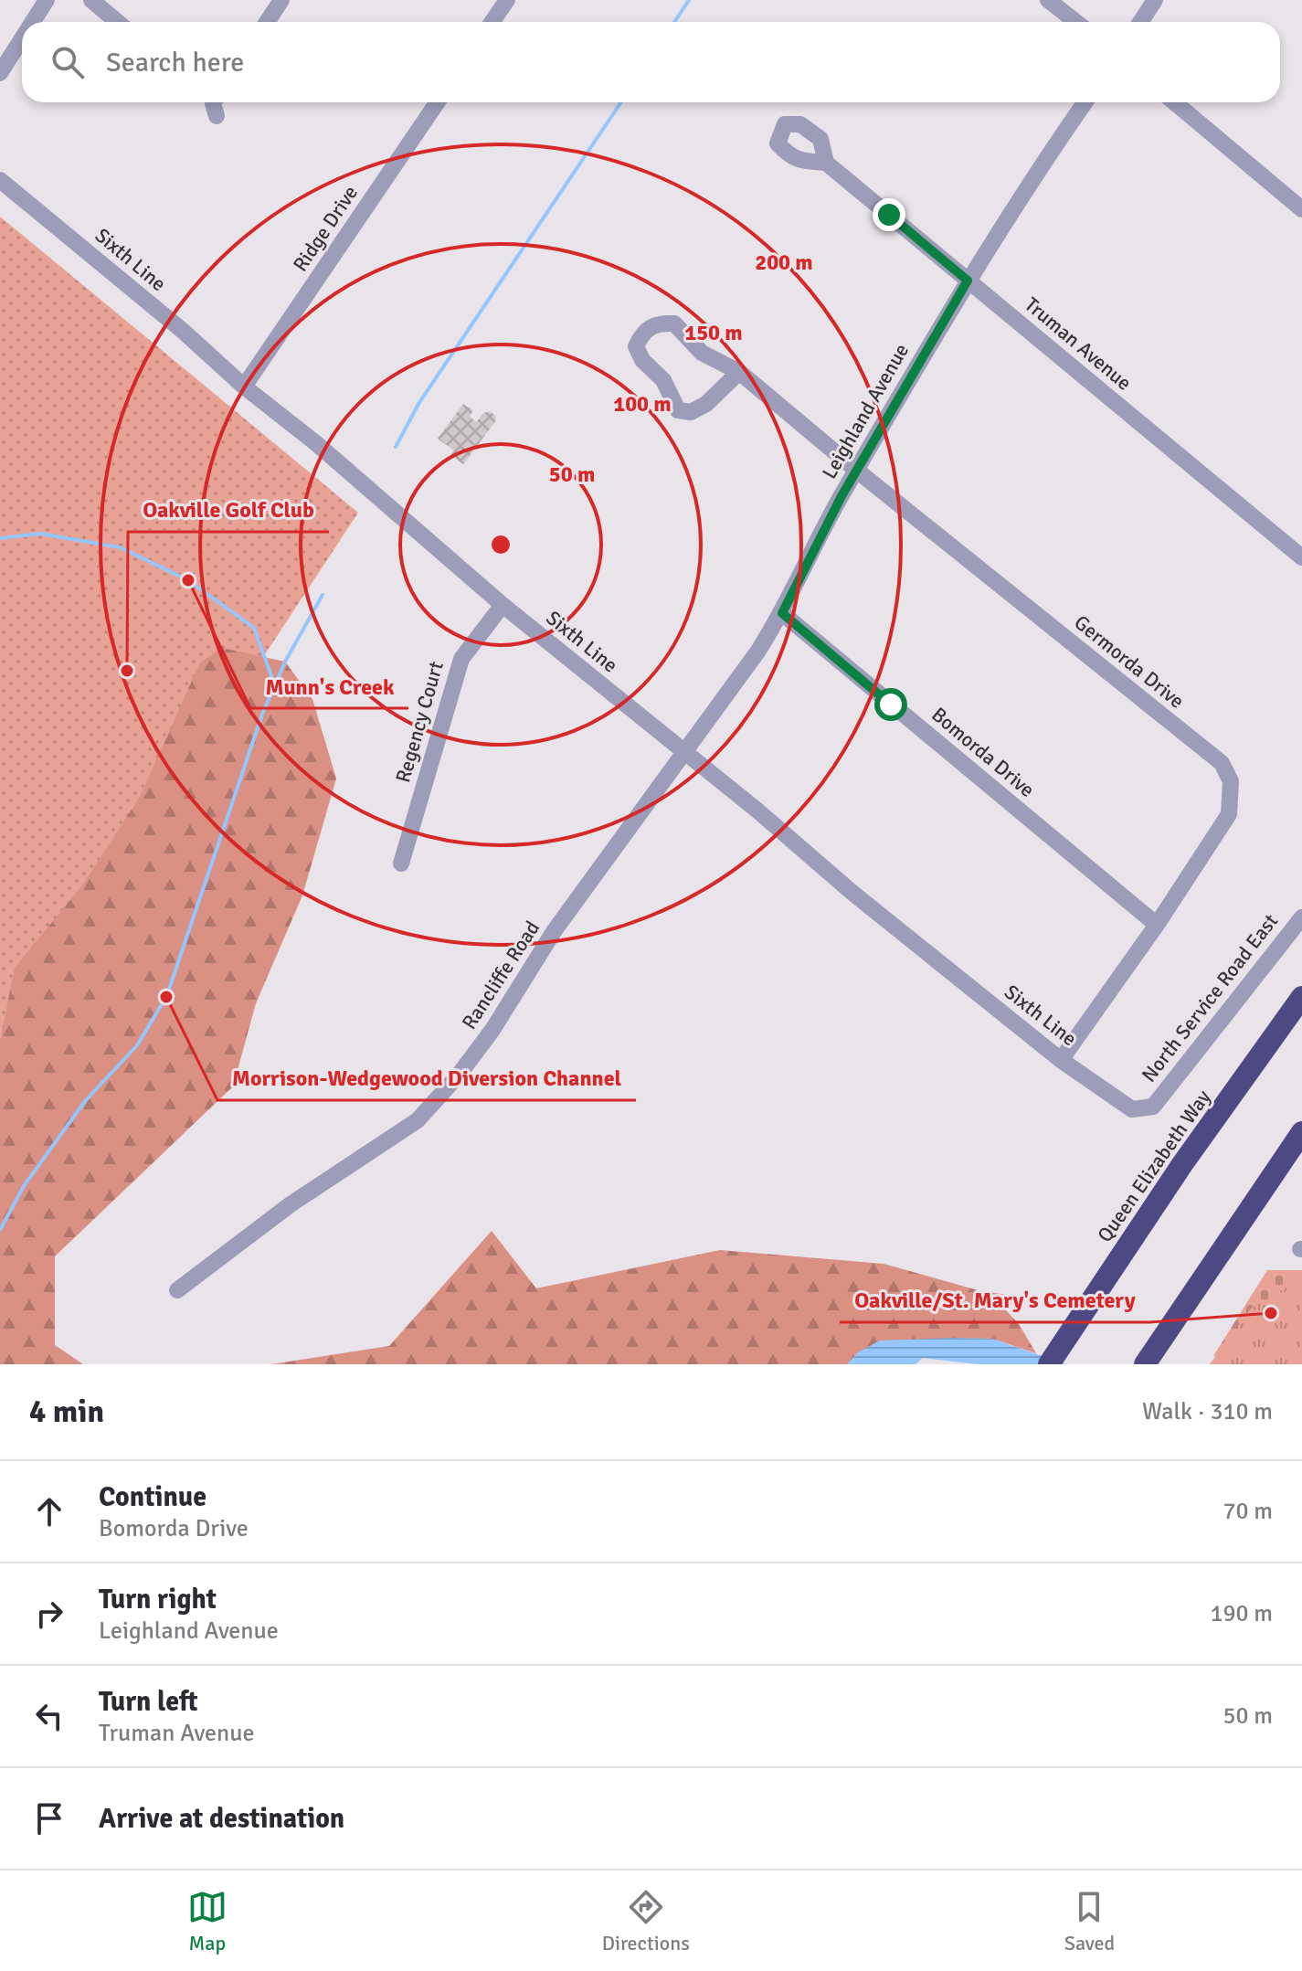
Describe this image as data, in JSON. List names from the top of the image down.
{
  "streets": {
    "highway": ["Queen Elizabeth Way"],
    "street": [
      "Ridge Drive",
      "Sixth Line",
      "Truman Avenue",
      "Leighland Avenue",
      "Germorda Drive",
      "Regency Court",
      "Bomorda Drive",
      "Rancliffe Road",
      "North Service Road East"
    ]
  },
  "crossings": [
    ["Ridge Drive", "Sixth Line"],
    ["Sixth Line", "Leighland Avenue"],
    ["Sixth Line", "Germorda Drive"],
    ["Sixth Line", "Regency Court"],
    ["Sixth Line", "Rancliffe Road"],
    ["Sixth Line", "North Service Road East"],
    ["Truman Avenue", "Leighland Avenue"],
    ["Leighland Avenue", "Germorda Drive"],
    ["Leighland Avenue", "Bomorda Drive"],
    ["Leighland Avenue", "Rancliffe Road"],
    ["Germorda Drive", "Bomorda Drive"]
  ],
  "places": [
    "Munn's Creek",
    "Oakville Golf Club",
    "Morrison-Wedgewood Diversion Channel",
    "Oakville/St. Mary's Cemetery"
  ],
  "page": {
    "search": "Search here",
    "heading": ["4 min", "Walk · 310 m"],
    "list": [
      ["Continue", "Bomorda Drive", "70 m"],
      ["Turn right", "Leighland Avenue", "190 m"],
      ["Turn left", "Truman Avenue", "50 m"],
      "Arrive at destination"
    ],
    "nav": ["Map", "Directions", "Saved"]
  },
  "rings": [
    "200 m",
    "150 m",
    "100 m",
    "50 m"
  ]
}
